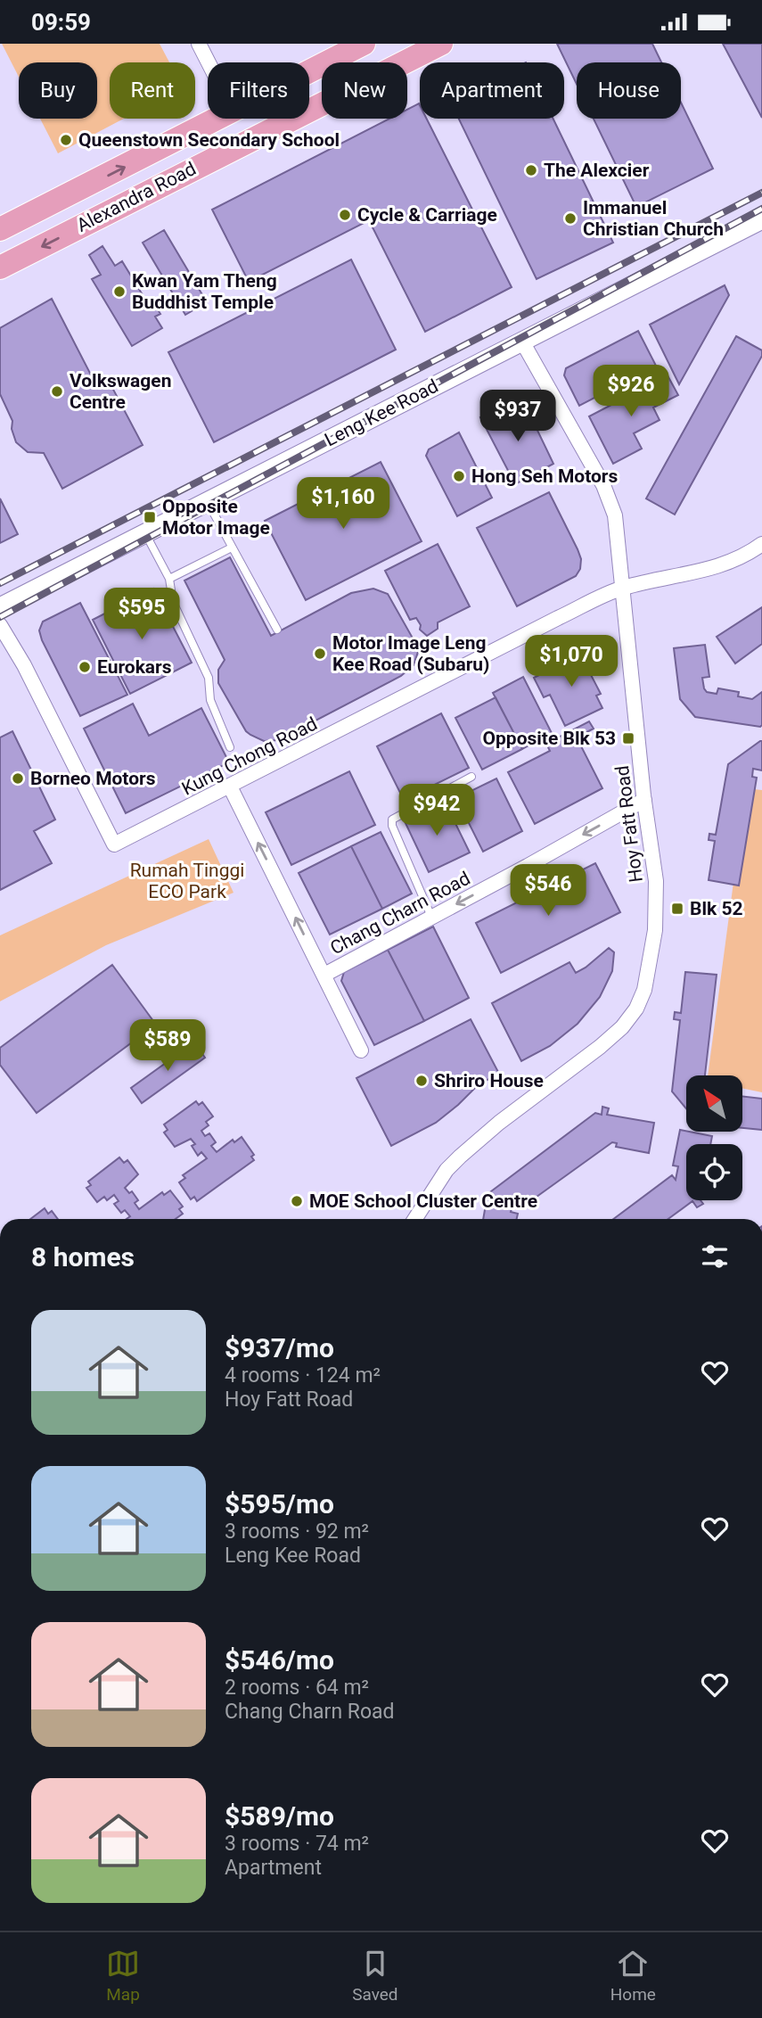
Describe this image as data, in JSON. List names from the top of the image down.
{
  "streets": {
    "main road": ["Alexandra Road"],
    "street": [
      "Leng Kee Road",
      "Kung Chong Road",
      "Hoy Fatt Road",
      "Chang Charn Road"
    ]
  },
  "crossings": [
    ["Leng Kee Road", "Hoy Fatt Road"],
    ["Kung Chong Road", "Hoy Fatt Road"],
    ["Kung Chong Road", "Chang Charn Road"],
    ["Hoy Fatt Road", "Chang Charn Road"]
  ],
  "parks": ["Rumah Tinggi ECO Park"],
  "places": {
    "other": [
      "Queenstown Secondary School",
      "The Alexcier",
      "Cycle & Carriage",
      "Immanuel Christian Church",
      "Kwan Yam Theng Buddhist Temple",
      "Volkswagen Centre",
      "Hong Seh Motors",
      "Motor Image Leng Kee Road (Subaru)",
      "Eurokars",
      "Borneo Motors",
      "Shriro House",
      "MOE School Cluster Centre"
    ],
    "transit": ["Opposite Motor Image", "Opposite Blk 53", "Blk 52"]
  },
  "north": "top left",
  "page": {
    "status": "09:59",
    "chip": [
      "Buy",
      "Rent",
      "Filters",
      "New",
      "Apartment",
      "House"
    ],
    "price": [
      "$926",
      "$937",
      "$1,160",
      "$595",
      "$1,070",
      "$942",
      "$546",
      "$589"
    ],
    "heading": "8 homes",
    "list": [
      {
        "name": "$937/mo",
        "note": "4 rooms · 124 m² · Hoy Fatt Road"
      },
      {
        "name": "$595/mo",
        "note": "3 rooms · 92 m² · Leng Kee Road"
      },
      {
        "name": "$546/mo",
        "note": "2 rooms · 64 m² · Chang Charn Road"
      },
      {
        "name": "$589/mo",
        "note": "3 rooms · 74 m² · Apartment"
      }
    ],
    "tabs": ["Map", "Saved", "Home"]
  }
}
